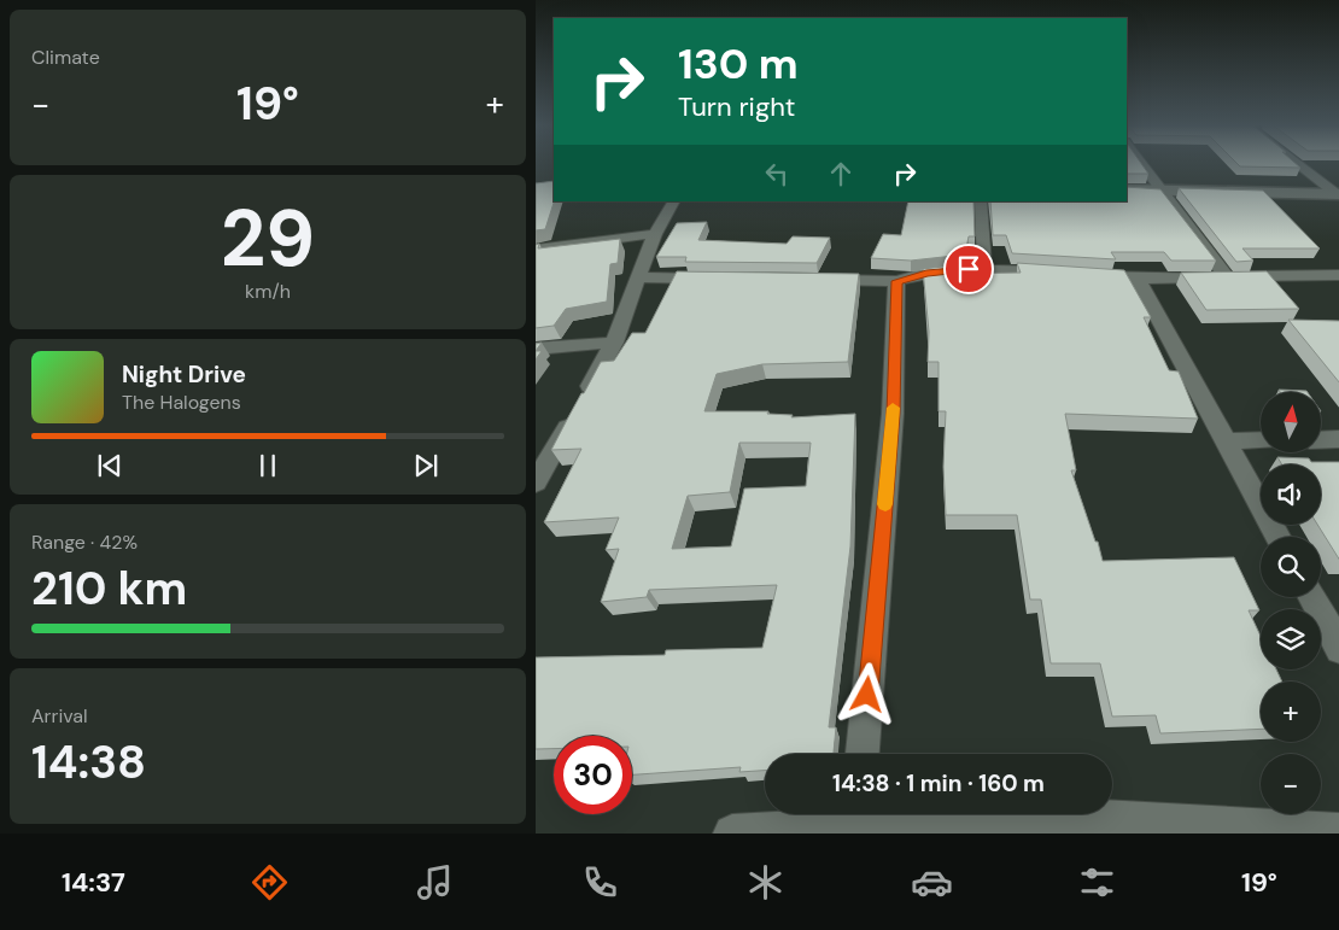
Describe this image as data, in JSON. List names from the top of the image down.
{
  "north": "top",
  "page": {
    "tile": [
      "Climate",
      ["29", "km/h"],
      ["Range · 42%", "210 km"],
      ["Arrival", "14:38"]
    ],
    "turn": ["130 m", "Turn right"],
    "heat": ["−", "19°", "+"],
    "song": ["Night Drive", "The Halogens"],
    "map_buttons": ["+", "−"],
    "limit": "30",
    "trip": "14:38 · 1 min · 160 m",
    "tabs": ["14:37", "19°"]
  }
}
